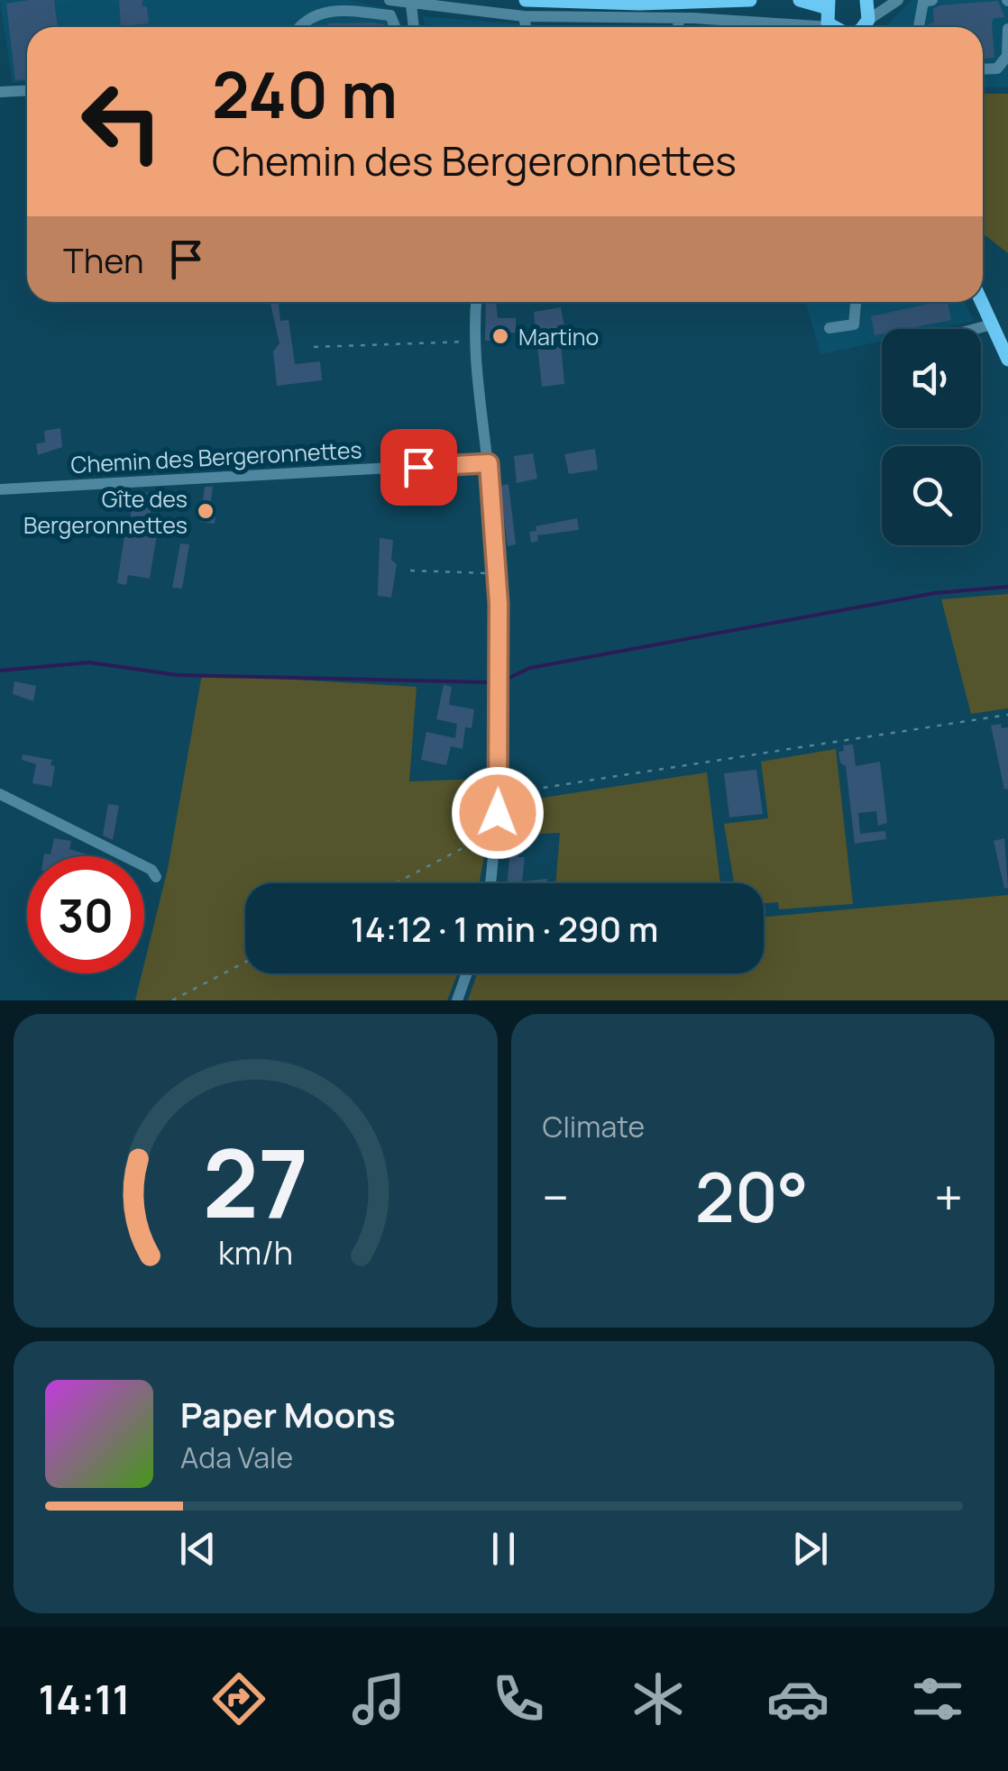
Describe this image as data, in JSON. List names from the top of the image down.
{
  "streets": {
    "street": ["Chemin des Bergeronnettes"]
  },
  "places": ["Martino", "Gîte des Bergeronnettes"],
  "page": {
    "turn": ["240 m", "Chemin des Bergeronnettes"],
    "then": "Then",
    "limit": "30",
    "trip": "14:12 · 1 min · 290 m",
    "tile": "Climate",
    "heat": ["−", "20°", "+"],
    "song": ["Paper Moons", "Ada Vale"],
    "tabs": "14:11",
    "gauge": ["27", "km/h"]
  }
}
